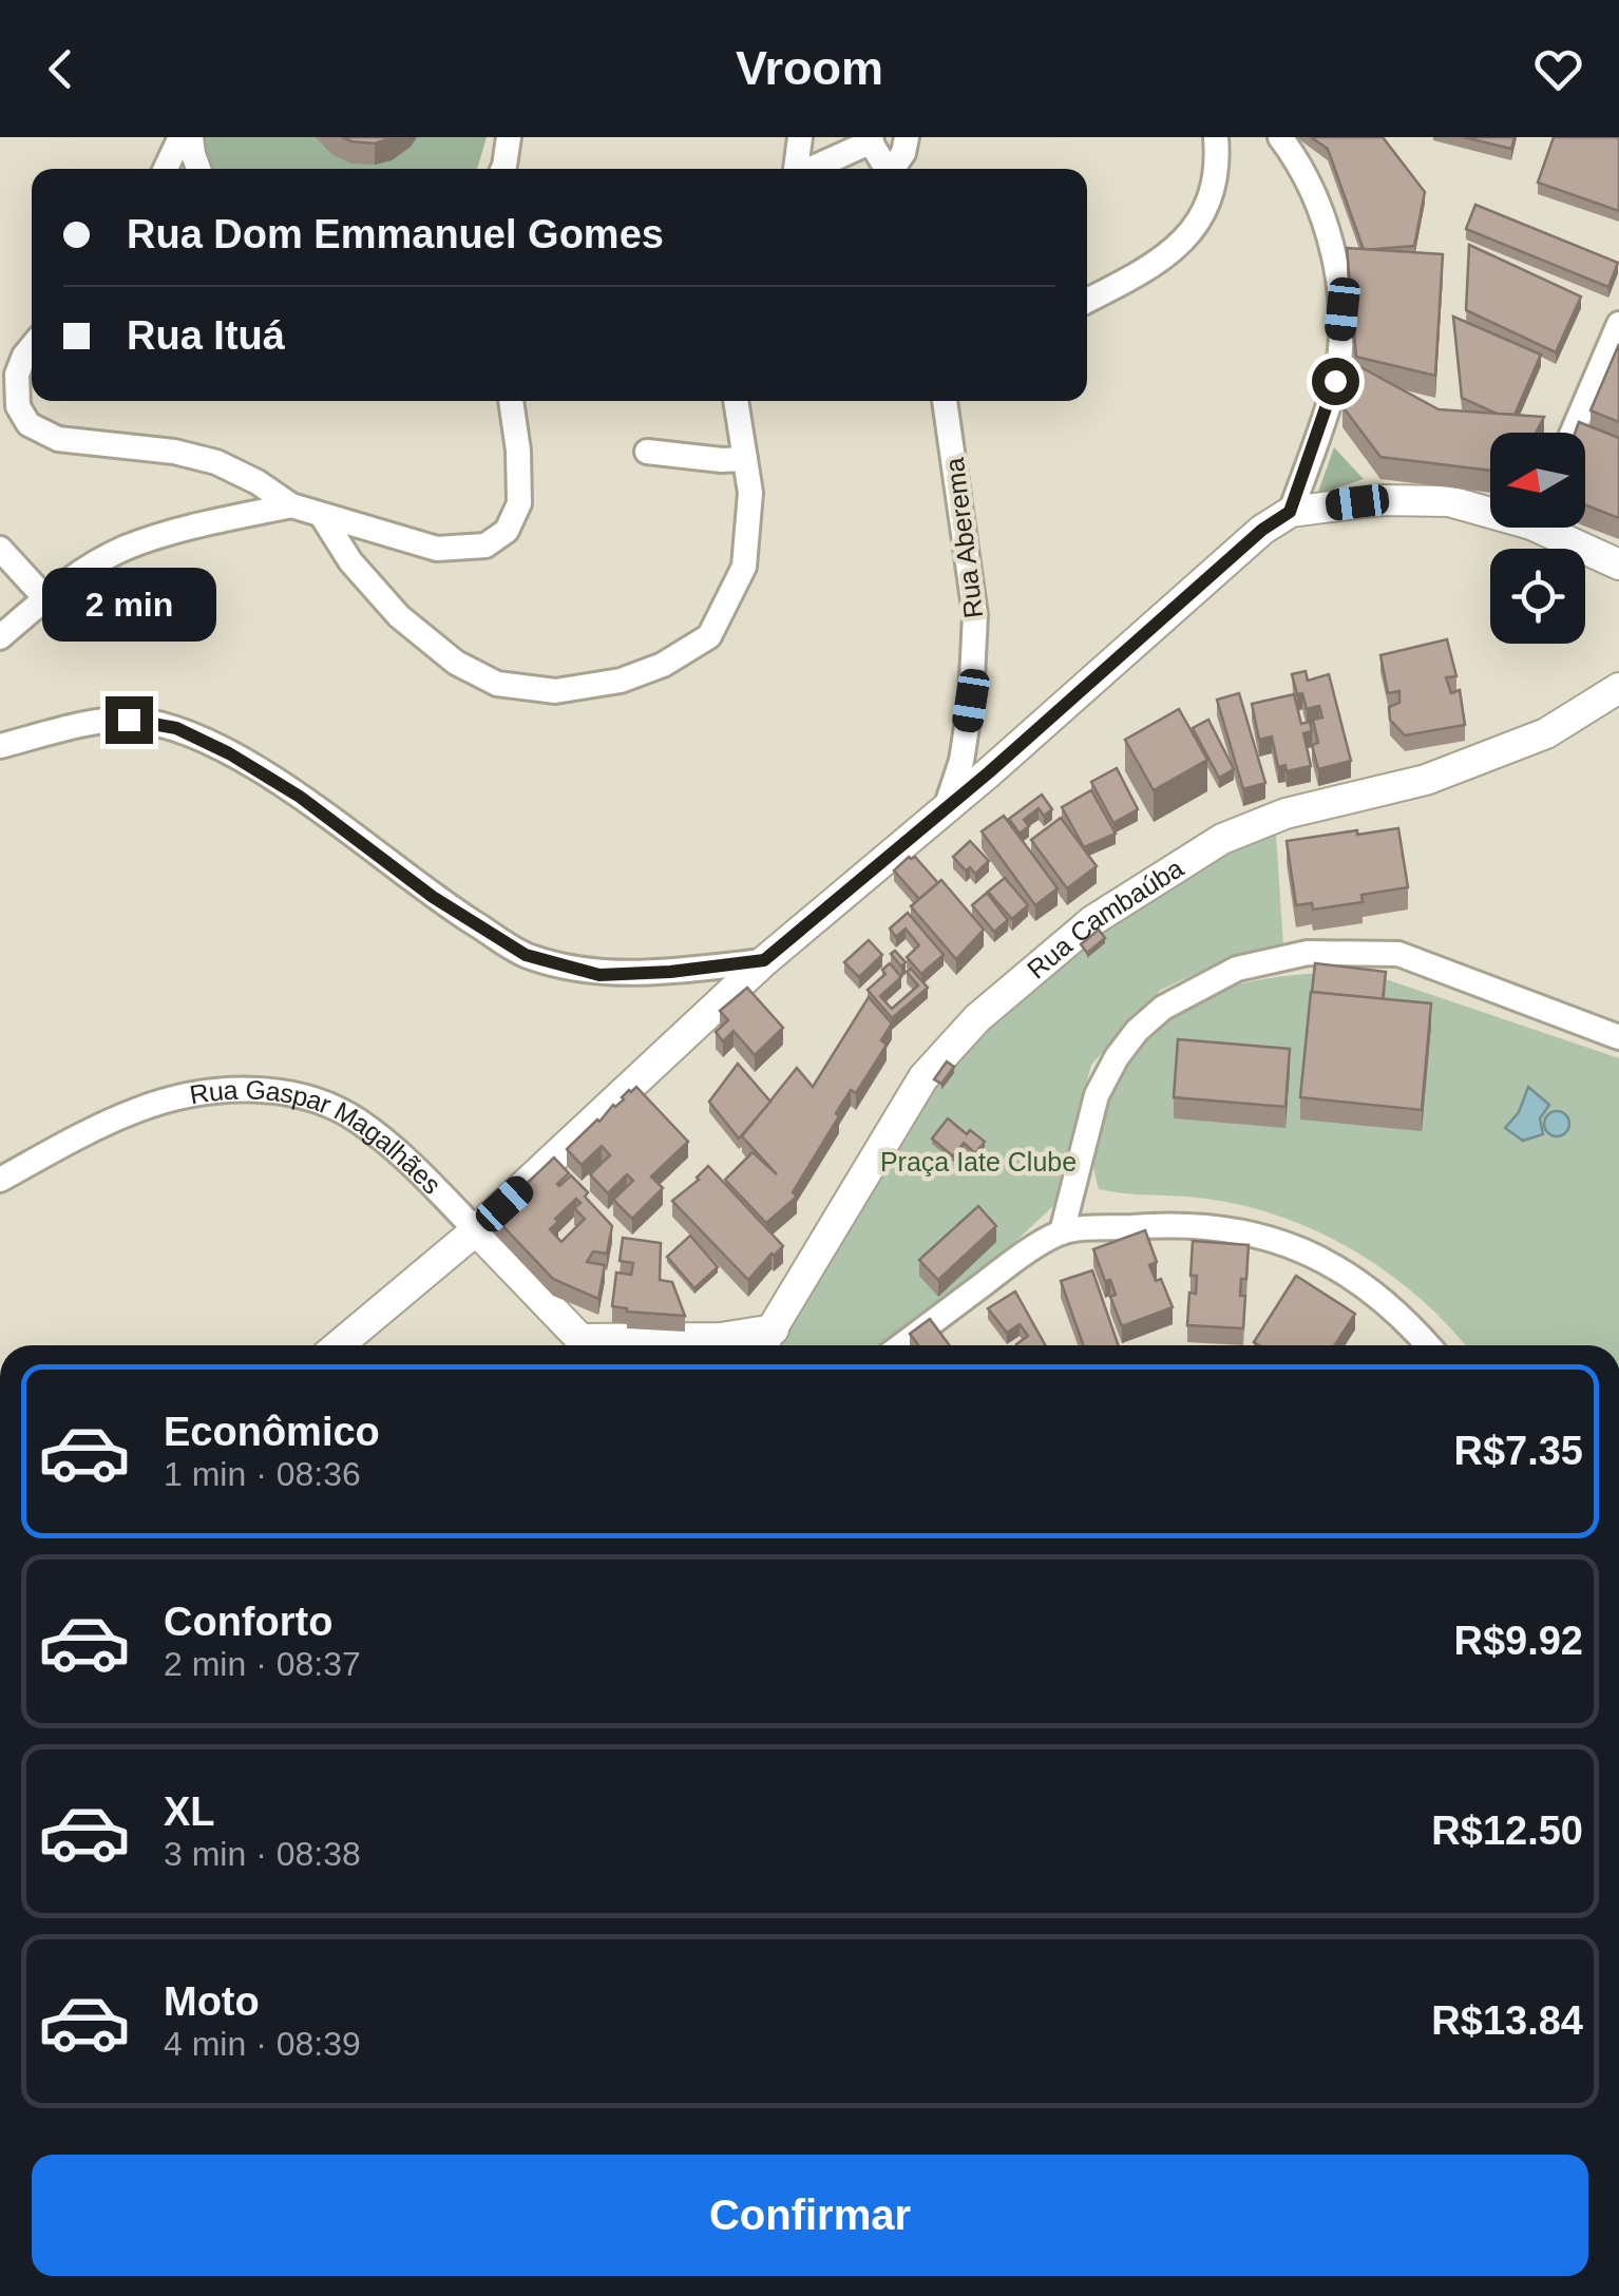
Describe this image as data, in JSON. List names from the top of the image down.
{
  "streets": {
    "street": ["Rua Aberema", "Rua Cambaúba", "Rua Gaspar Magalhães"]
  },
  "crossings": [
    ["Rua Cambaúba", "Rua Gaspar Magalhães"]
  ],
  "parks": ["Praça Iate Clube"],
  "north": "left",
  "page": {
    "header": "Vroom",
    "banner": ["Rua Dom Emmanuel Gomes", "Rua Ituá"],
    "bubble": "2 min",
    "list": [
      {
        "name": "Econômico",
        "note": "1 min · 08:36",
        "value": "R$7.35"
      },
      {
        "name": "Conforto",
        "note": "2 min · 08:37",
        "value": "R$9.92"
      },
      {
        "name": "XL",
        "note": "3 min · 08:38",
        "value": "R$12.50"
      },
      {
        "name": "Moto",
        "note": "4 min · 08:39",
        "value": "R$13.84"
      }
    ],
    "buttons": "Confirmar"
  }
}
